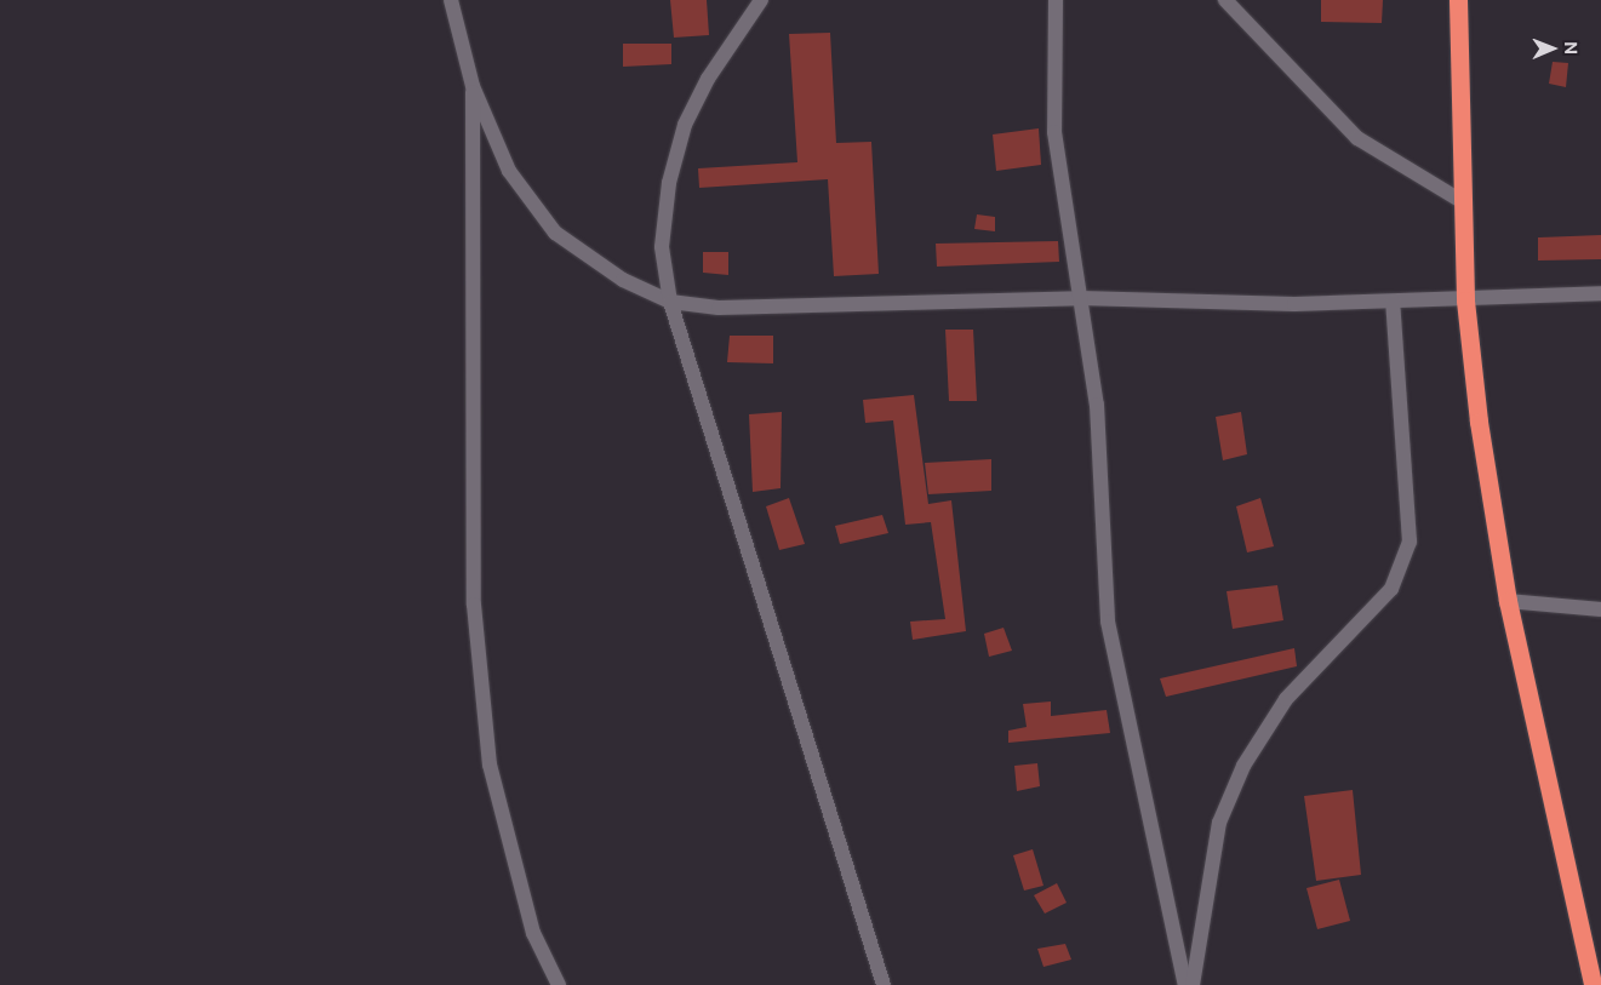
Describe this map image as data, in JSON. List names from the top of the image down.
{
  "north": "right"
}
